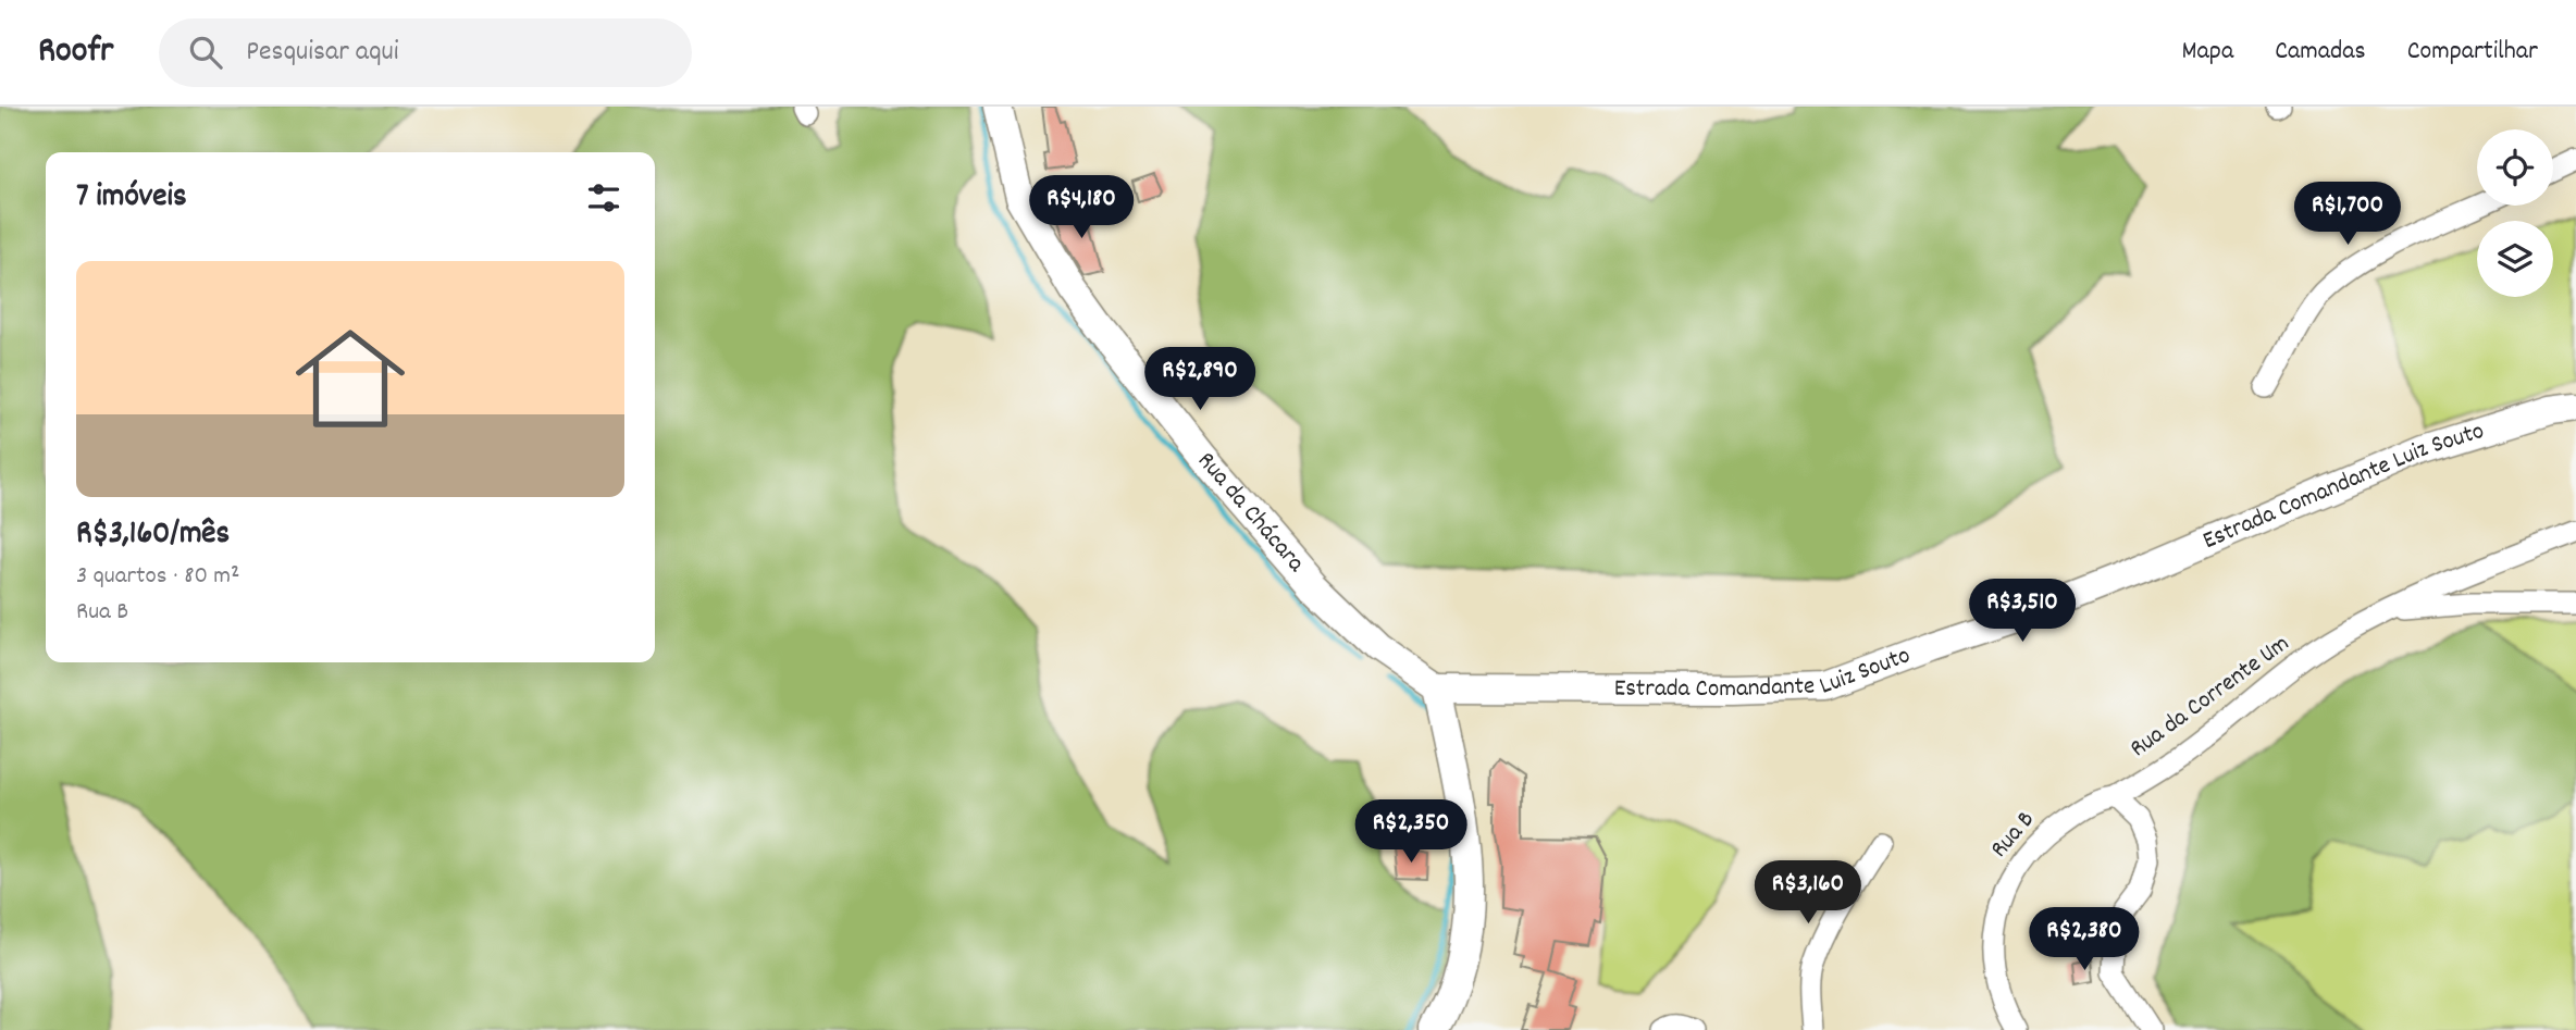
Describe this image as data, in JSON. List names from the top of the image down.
{
  "streets": {
    "street": [
      "Estrada Comandante Luiz Souto",
      "Rua da Chácara",
      "Rua da Corrente Um",
      "Rua B"
    ]
  },
  "crossings": [
    ["Estrada Comandante Luiz Souto", "Rua da Chácara"],
    ["Rua da Corrente Um", "Rua B"]
  ],
  "page": {
    "header": "Roofr",
    "search": "Pesquisar aqui",
    "nav": ["Mapa", "Camadas", "Compartilhar"],
    "heading": "7 imóveis",
    "price": [
      "R$4,180",
      "R$1,700",
      "R$2,890",
      "R$3,510",
      "R$2,350",
      "R$3,160",
      "R$2,380"
    ],
    "list": [
      {
        "name": "R$3,160/mês",
        "note": "3 quartos · 80 m² · Rua B"
      }
    ]
  }
}
